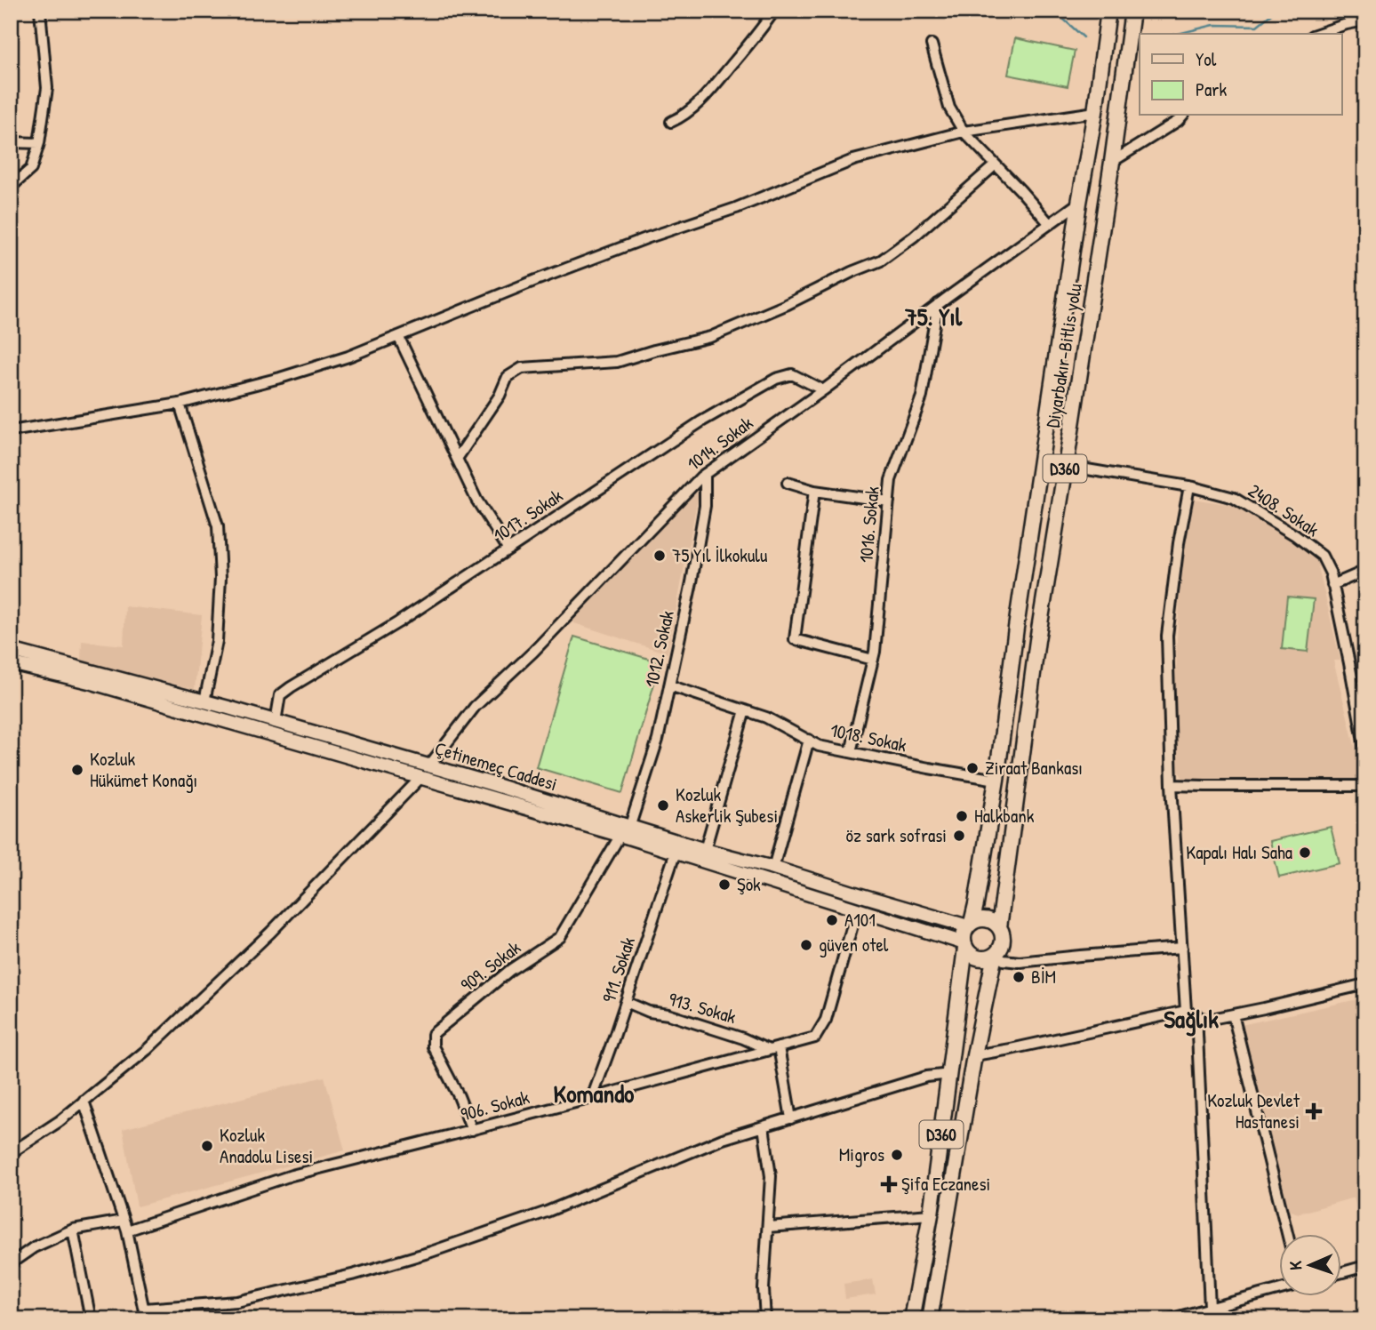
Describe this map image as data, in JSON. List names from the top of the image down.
{
  "streets": {
    "highway": ["Diyarbakır-Bitlis yolu", "D360"],
    "main road": ["Çetinemeç Caddesi"],
    "street": [
      "1014. Sokak",
      "2408. Sokak",
      "1017. Sokak",
      "1016. Sokak",
      "1012. Sokak",
      "1018. Sokak",
      "909. Sokak",
      "911. Sokak",
      "913. Sokak",
      "906. Sokak"
    ]
  },
  "crossings": [
    ["Diyarbakır-Bitlis yolu", "1014. Sokak"],
    ["Diyarbakır-Bitlis yolu", "D360"],
    ["Diyarbakır-Bitlis yolu", "2408. Sokak"],
    ["Diyarbakır-Bitlis yolu", "1018. Sokak"],
    ["Diyarbakır-Bitlis yolu", "Çetinemeç Caddesi"],
    ["1014. Sokak", "1017. Sokak"],
    ["1014. Sokak", "1016. Sokak"],
    ["1014. Sokak", "1012. Sokak"],
    ["1014. Sokak", "Çetinemeç Caddesi"],
    ["D360", "Çetinemeç Caddesi"],
    ["1017. Sokak", "Çetinemeç Caddesi"],
    ["1016. Sokak", "1018. Sokak"],
    ["1012. Sokak", "1018. Sokak"],
    ["1012. Sokak", "Çetinemeç Caddesi"],
    ["1012. Sokak", "909. Sokak"],
    ["Çetinemeç Caddesi", "909. Sokak"],
    ["Çetinemeç Caddesi", "911. Sokak"],
    ["Çetinemeç Caddesi", "906. Sokak"],
    ["909. Sokak", "906. Sokak"],
    ["911. Sokak", "913. Sokak"],
    ["911. Sokak", "906. Sokak"],
    ["913. Sokak", "906. Sokak"]
  ],
  "districts": ["75. Yıl", "Sağlık", "Komando"],
  "places": {
    "other": [
      "75 Yıl İlkokulu",
      "Ziraat Bankası",
      "Kozluk Hükümet Konağı",
      "Kozluk Askerlik Şubesi",
      "Halkbank",
      "öz sark sofrasi",
      "Kapalı Halı Saha",
      "Şok",
      "A101",
      "güven otel",
      "BİM",
      "Kozluk Anadolu Lisesi",
      "Migros"
    ],
    "health": ["Kozluk Devlet Hastanesi", "Şifa Eczanesi"]
  },
  "legend": ["Yol", "Park"],
  "north": "left"
}
